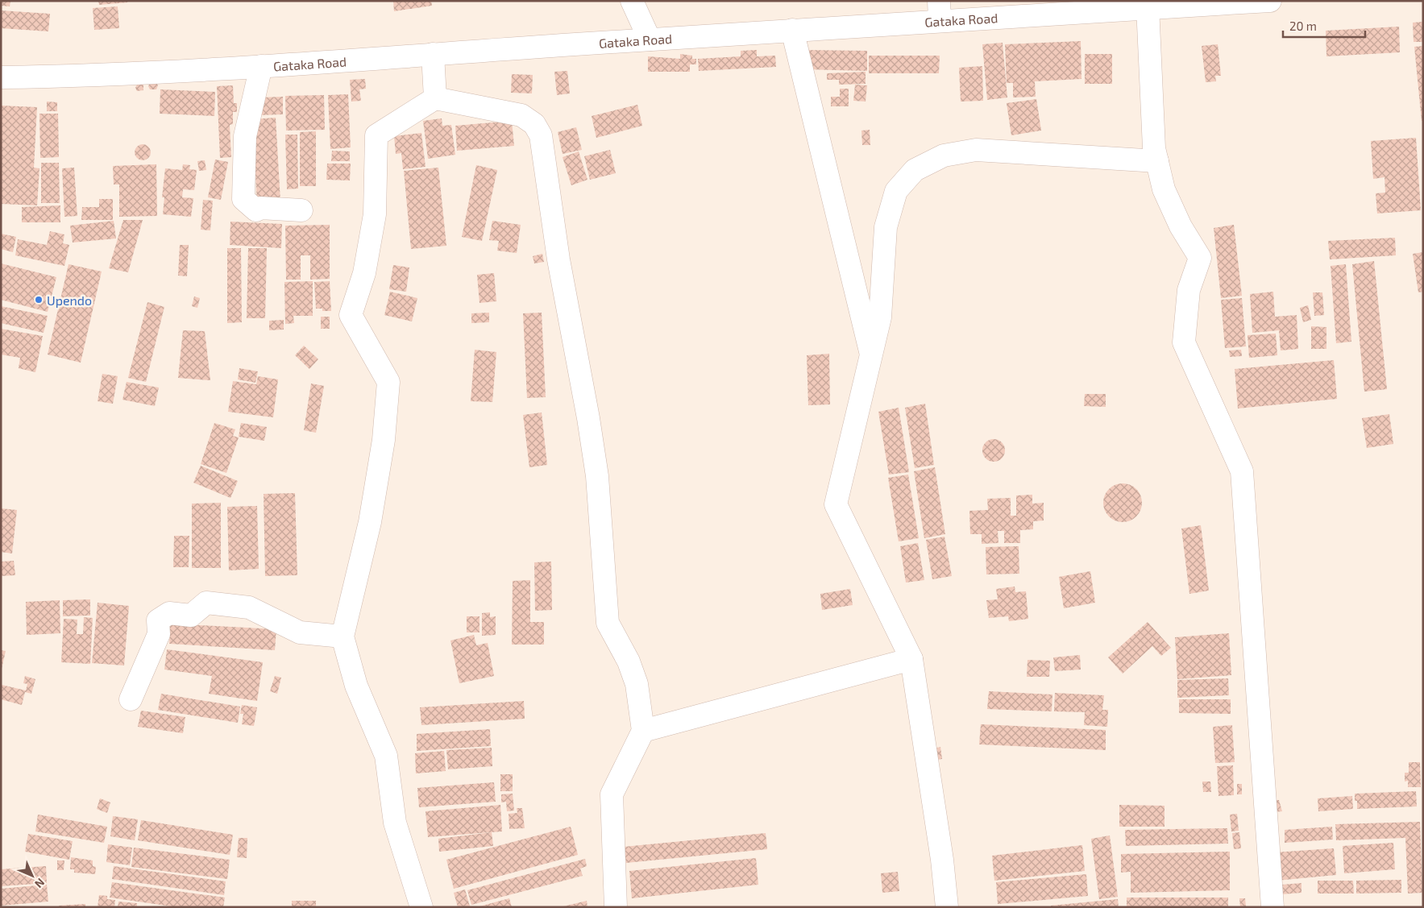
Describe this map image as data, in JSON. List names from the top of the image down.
{
  "streets": {
    "street": ["Gataka Road"]
  },
  "places": ["Upendo"],
  "scale_bar": "20 m",
  "north": "bottom right"
}
